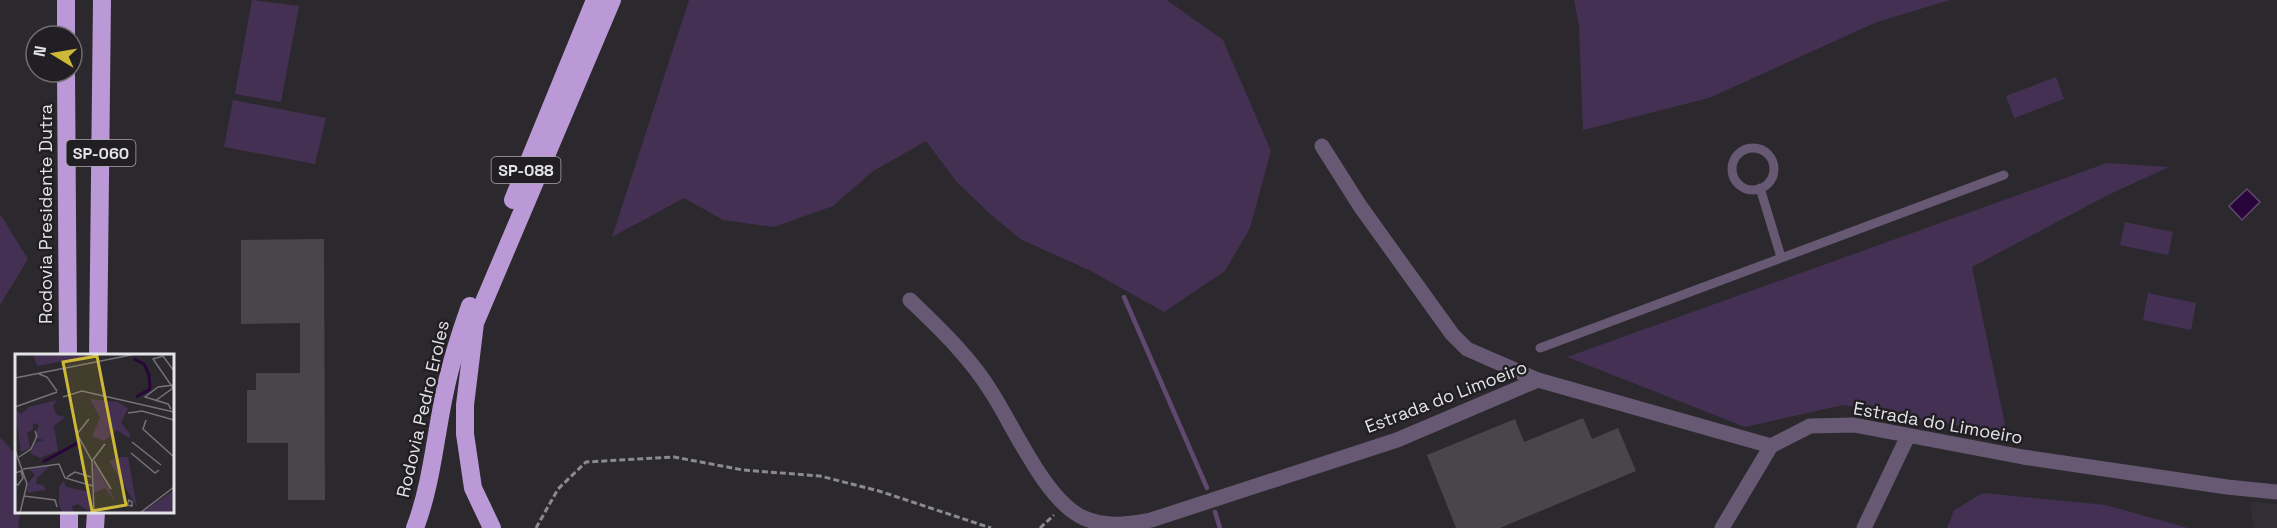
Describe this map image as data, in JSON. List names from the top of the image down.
{
  "streets": {
    "highway": [
      "SP-060",
      "SP-088",
      "Rodovia Presidente Dutra",
      "Rodovia Pedro Eroles"
    ],
    "street": ["Estrada do Limoeiro"]
  },
  "north": "left"
}
